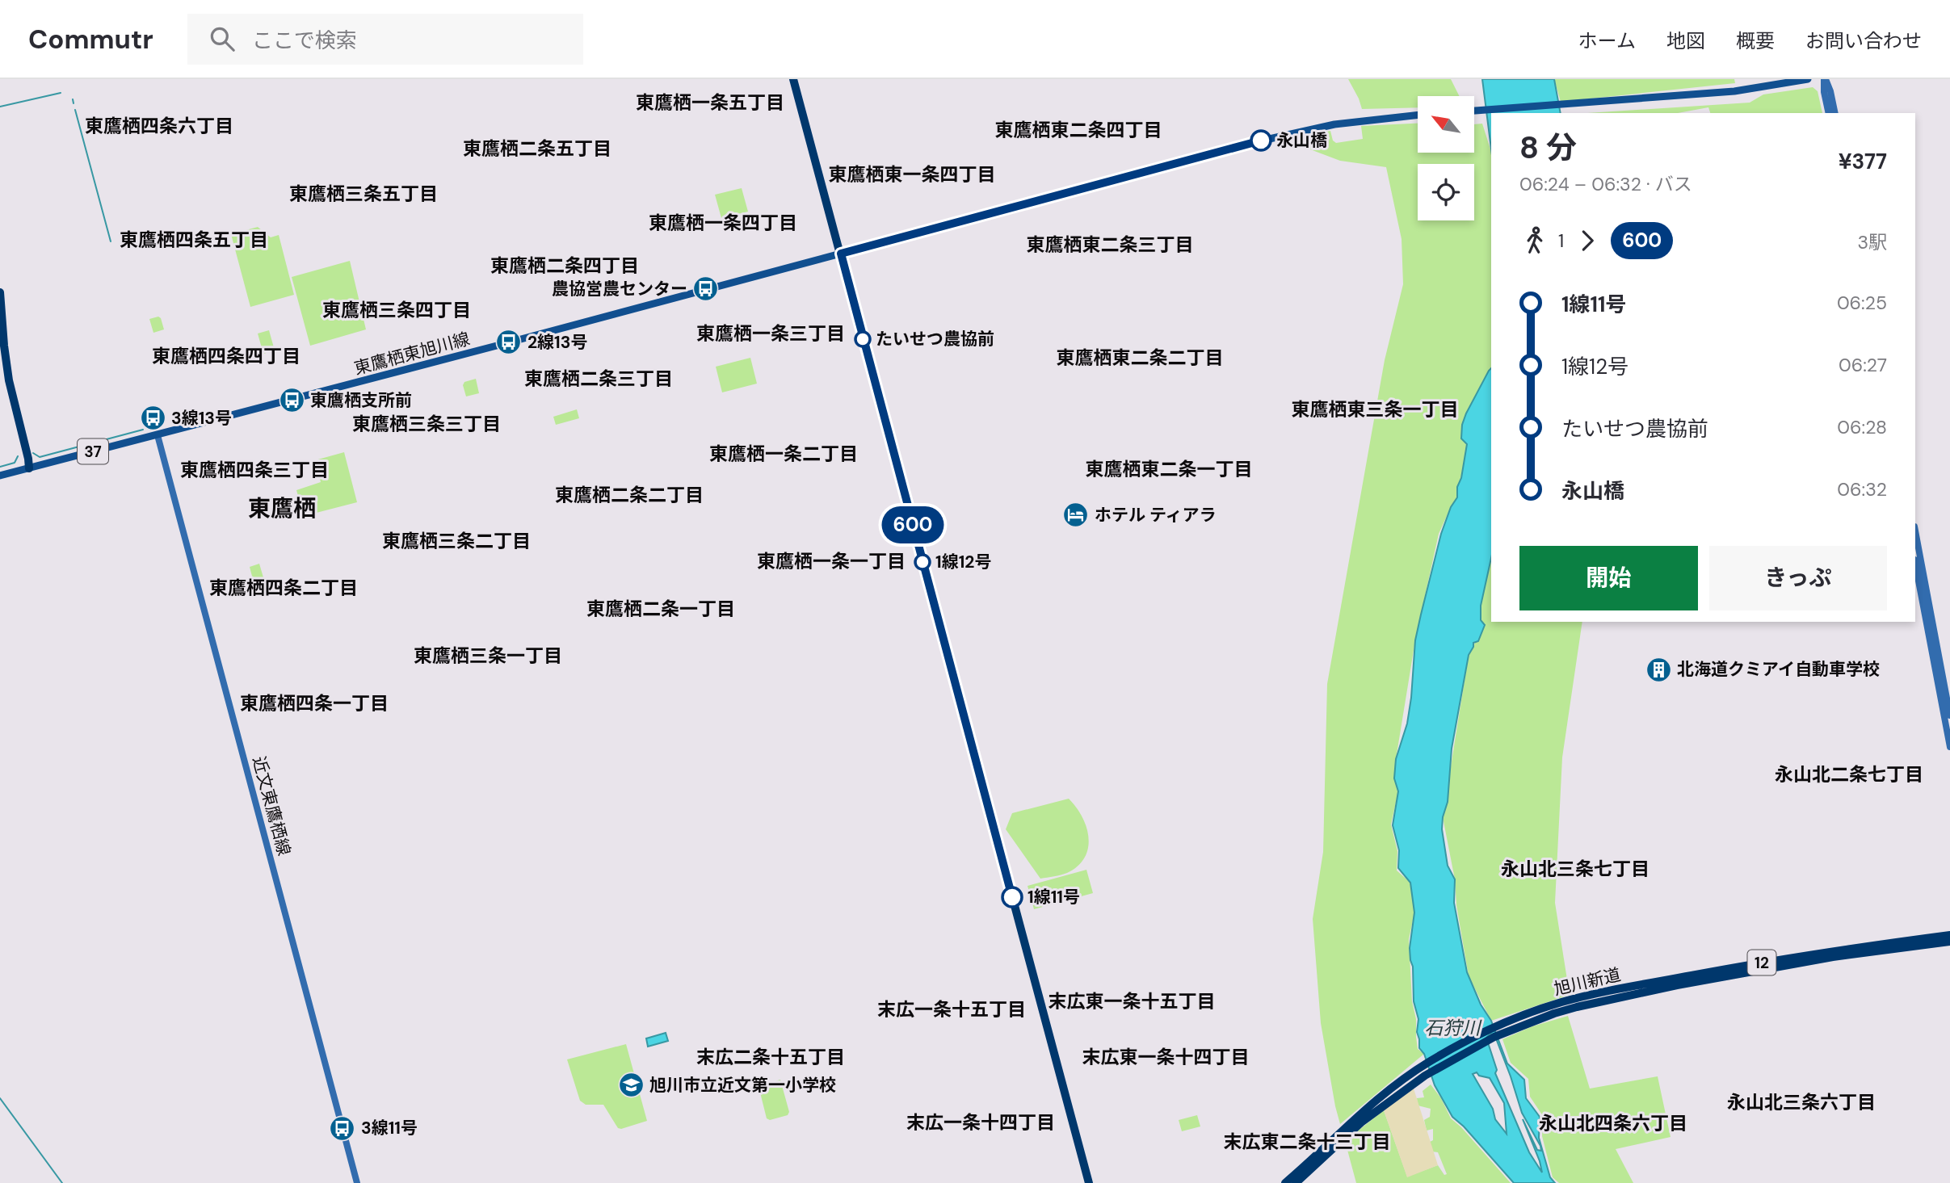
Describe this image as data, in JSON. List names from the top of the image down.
{
  "streets": {
    "highway": ["12", "旭川新道"],
    "main road": ["東鷹栖東旭川線", "37"],
    "street": ["近文東鷹栖線"]
  },
  "crossings": [
    ["東鷹栖東旭川線", "37"],
    ["東鷹栖東旭川線", "近文東鷹栖線"]
  ],
  "districts": [
    "東鷹栖一条五丁目",
    "東鷹栖四条六丁目",
    "東鷹栖東二条四丁目",
    "東鷹栖二条五丁目",
    "東鷹栖東一条四丁目",
    "東鷹栖三条五丁目",
    "東鷹栖一条四丁目",
    "東鷹栖四条五丁目",
    "東鷹栖東二条三丁目",
    "東鷹栖二条四丁目",
    "東鷹栖三条四丁目",
    "東鷹栖一条三丁目",
    "東鷹栖四条四丁目",
    "東鷹栖東二条二丁目",
    "東鷹栖二条三丁目",
    "東鷹栖東三条一丁目",
    "東鷹栖三条三丁目",
    "東鷹栖一条二丁目",
    "東鷹栖東二条一丁目",
    "東鷹栖四条三丁目",
    "東鷹栖二条二丁目",
    "東鷹栖",
    "東鷹栖三条二丁目",
    "東鷹栖一条一丁目",
    "東鷹栖四条二丁目",
    "東鷹栖二条一丁目",
    "東鷹栖三条一丁目",
    "東鷹栖四条一丁目",
    "永山北二条七丁目",
    "永山北三条七丁目",
    "末広東一条十五丁目",
    "末広一条十五丁目",
    "末広二条十五丁目",
    "末広東一条十四丁目",
    "永山北三条六丁目",
    "末広一条十四丁目",
    "永山北四条六丁目",
    "末広東二条十三丁目"
  ],
  "water": ["石狩川"],
  "places": {
    "other": [
      "永山橋",
      "たいせつ農協前",
      "1線12号",
      "1線11号"
    ],
    "bus stop": [
      "農協営農センター",
      "2線13号",
      "東鷹栖支所前",
      "3線13号",
      "3線11号"
    ],
    "hotel": ["ホテル ティアラ"],
    "building": ["北海道クミアイ自動車学校"],
    "school or university": ["旭川市立近文第一小学校"]
  },
  "lines": ["bus line 600"],
  "north": "top left",
  "page": {
    "header": "Commutr",
    "search": "ここで検索",
    "nav": [
      "ホーム",
      "地図",
      "概要",
      "お問い合わせ"
    ],
    "on_map": "600",
    "heading": ["8 分", "06:24 – 06:32 · バス", "¥377"],
    "legs": ["1", "600", "3駅"],
    "list": [
      {
        "name": "1線11号",
        "value": "06:25"
      },
      {
        "name": "1線12号",
        "value": "06:27"
      },
      {
        "name": "たいせつ農協前",
        "value": "06:28"
      },
      {
        "name": "永山橋",
        "value": "06:32"
      }
    ],
    "buttons": ["開始", "きっぷ"]
  }
}
